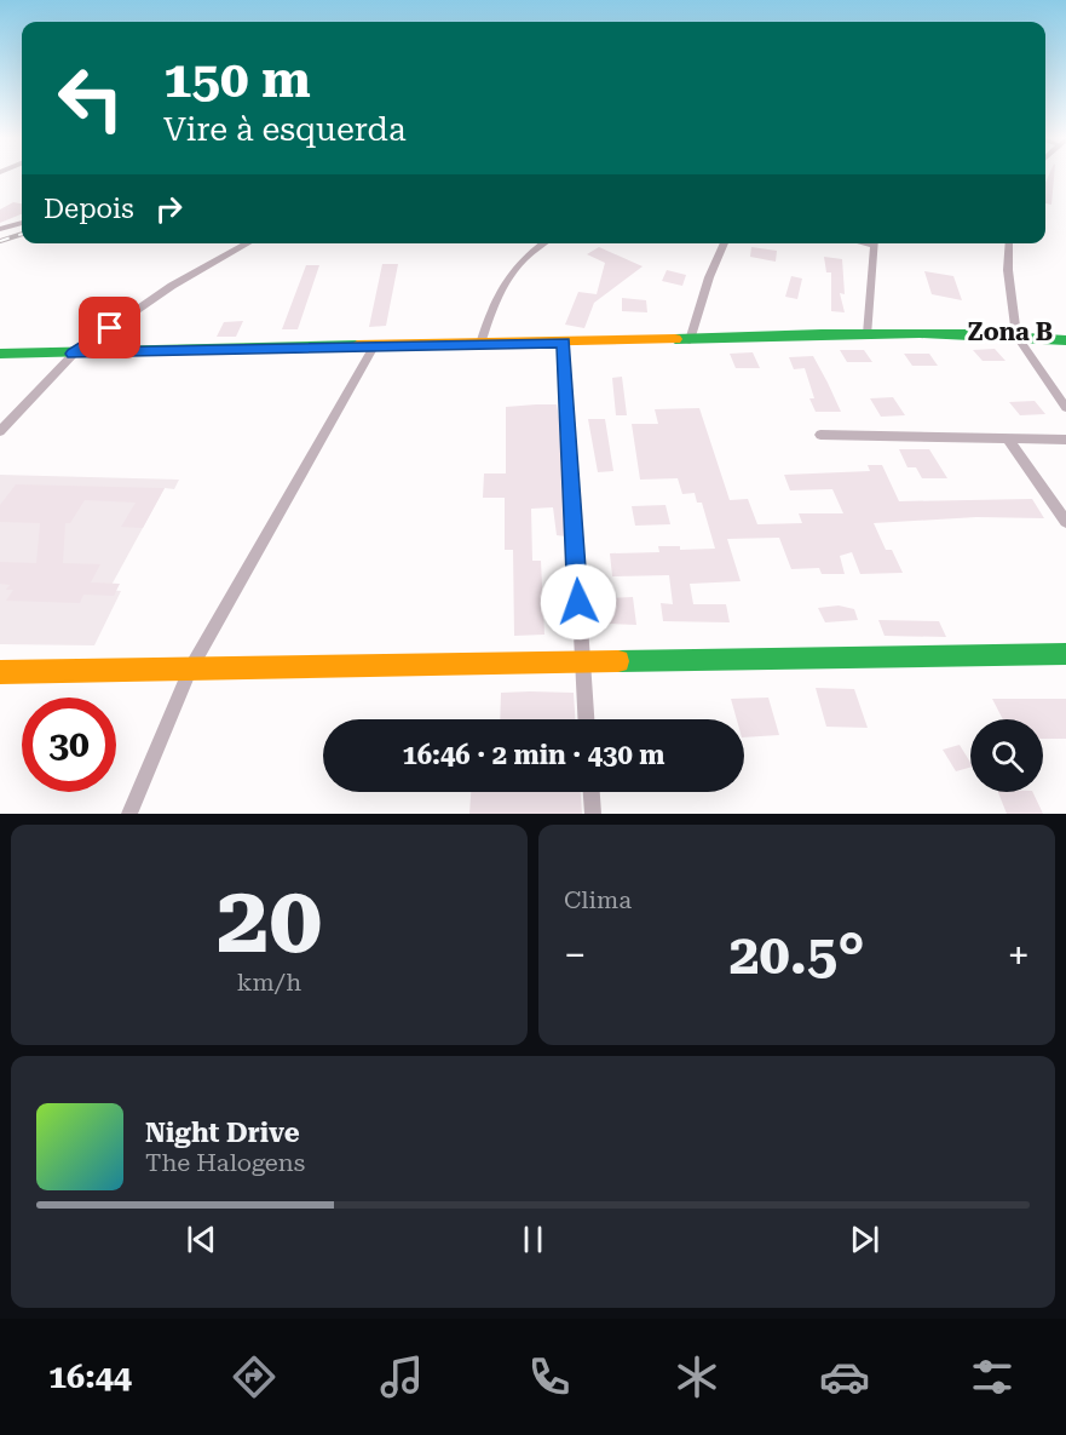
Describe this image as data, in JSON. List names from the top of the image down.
{
  "districts": ["Zona B"],
  "page": {
    "turn": ["150 m", "Vire à esquerda"],
    "then": "Depois",
    "limit": "30",
    "trip": "16:46 · 2 min · 430 m",
    "tile": [
      ["20", "km/h"],
      "Clima"
    ],
    "heat": ["−", "20.5°", "+"],
    "song": ["Night Drive", "The Halogens"],
    "tabs": "16:44"
  }
}
